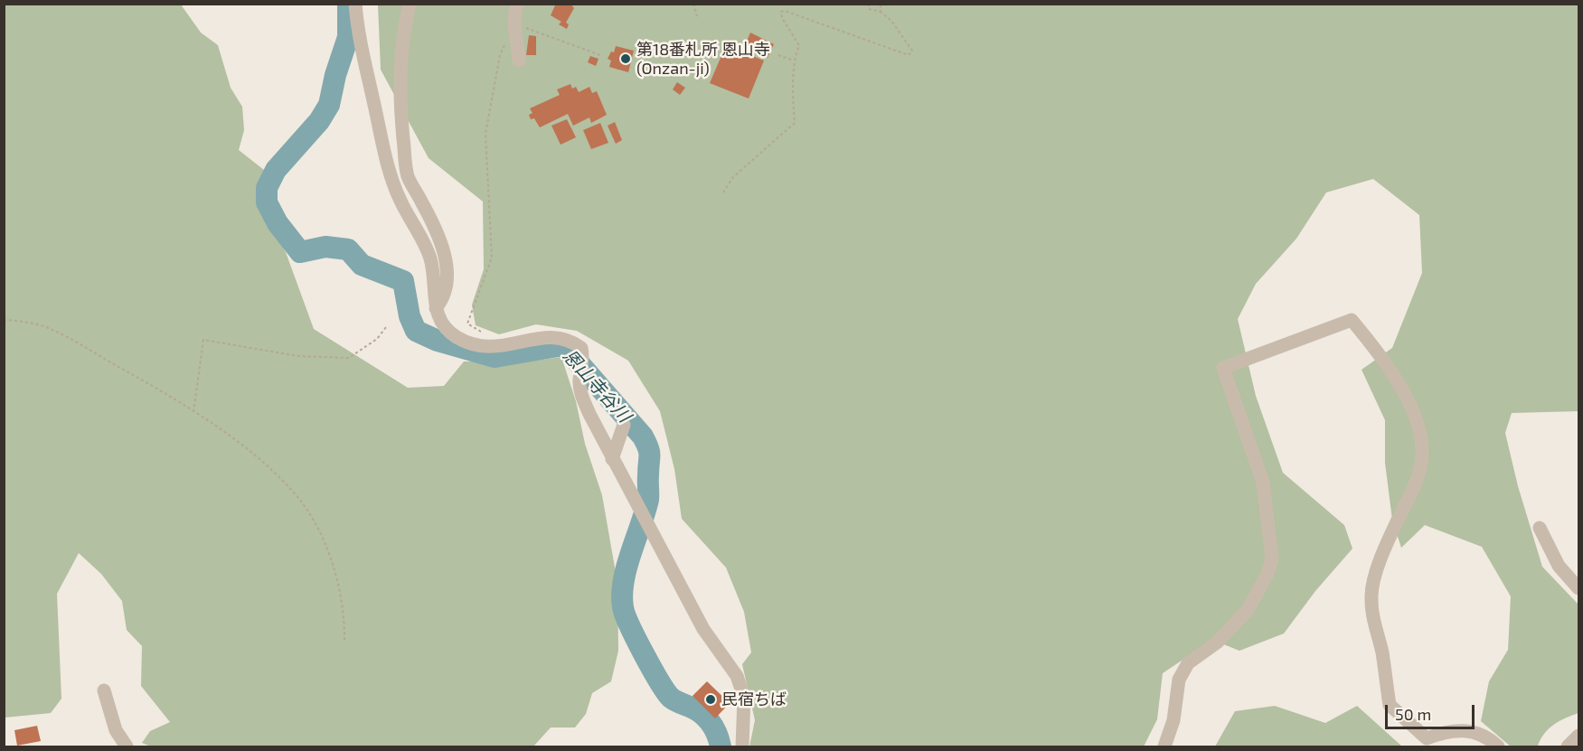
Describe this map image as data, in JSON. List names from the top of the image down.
{
  "water": ["恩山寺谷川"],
  "places": ["第18番札所 恩山寺 (Onzan-ji)", "民宿ちば"],
  "scale_bar": "50 m"
}
